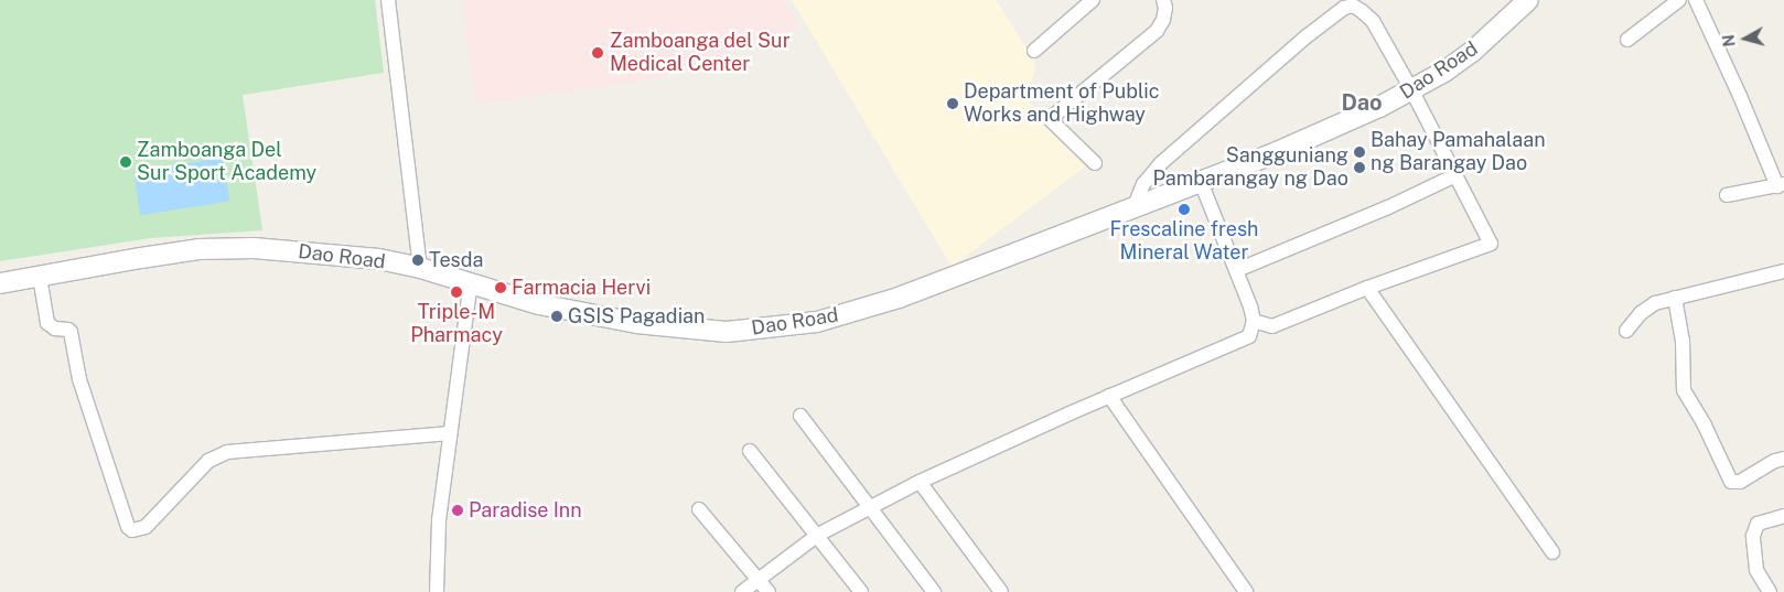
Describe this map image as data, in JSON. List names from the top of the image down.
{
  "streets": {
    "street": ["Dao Road"]
  },
  "districts": ["Dao"],
  "places": [
    "Zamboanga del Sur Medical Center",
    "Department of Public Works and Highway",
    "Bahay Pamahalaan ng Barangay Dao",
    "Zamboanga Del Sur Sport Academy",
    "Sangguniang Pambarangay ng Dao",
    "Frescaline fresh Mineral Water",
    "Tesda",
    "Farmacia Hervi",
    "Triple-M Pharmacy",
    "GSIS Pagadian",
    "Paradise Inn"
  ],
  "north": "left"
}
